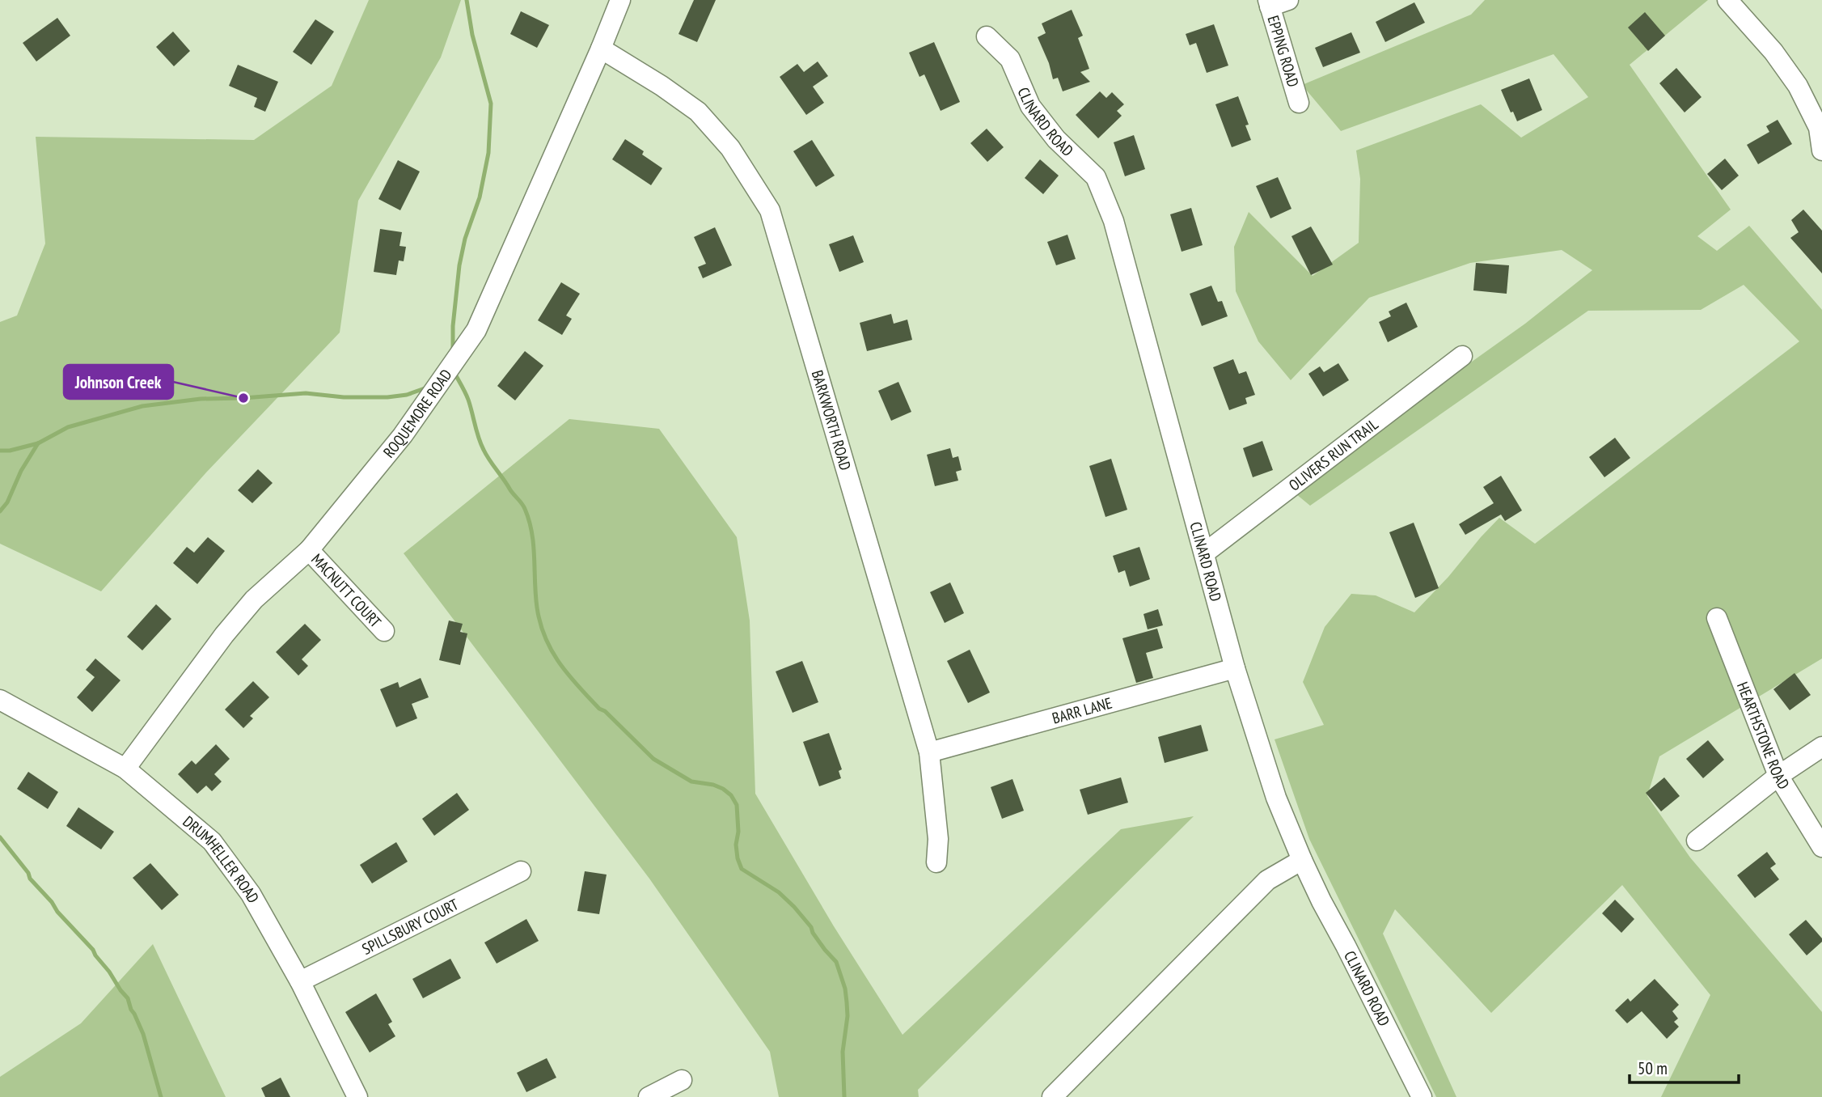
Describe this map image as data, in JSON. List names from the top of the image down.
{
  "streets": {
    "street": [
      "EPPING ROAD",
      "CLINARD ROAD",
      "ROQUEMORE ROAD",
      "BARKWORTH ROAD",
      "OLIVERS RUN TRAIL",
      "MACNUTT COURT",
      "BARR LANE",
      "HEARTHSTONE ROAD",
      "DRUMHELLER ROAD",
      "SPILLSBURY COURT"
    ]
  },
  "crossings": [
    ["CLINARD ROAD", "OLIVERS RUN TRAIL"],
    ["CLINARD ROAD", "BARR LANE"],
    ["ROQUEMORE ROAD", "BARKWORTH ROAD"],
    ["ROQUEMORE ROAD", "MACNUTT COURT"],
    ["ROQUEMORE ROAD", "DRUMHELLER ROAD"],
    ["BARKWORTH ROAD", "BARR LANE"],
    ["DRUMHELLER ROAD", "SPILLSBURY COURT"]
  ],
  "places": ["Johnson Creek"],
  "scale_bar": "50 m"
}
